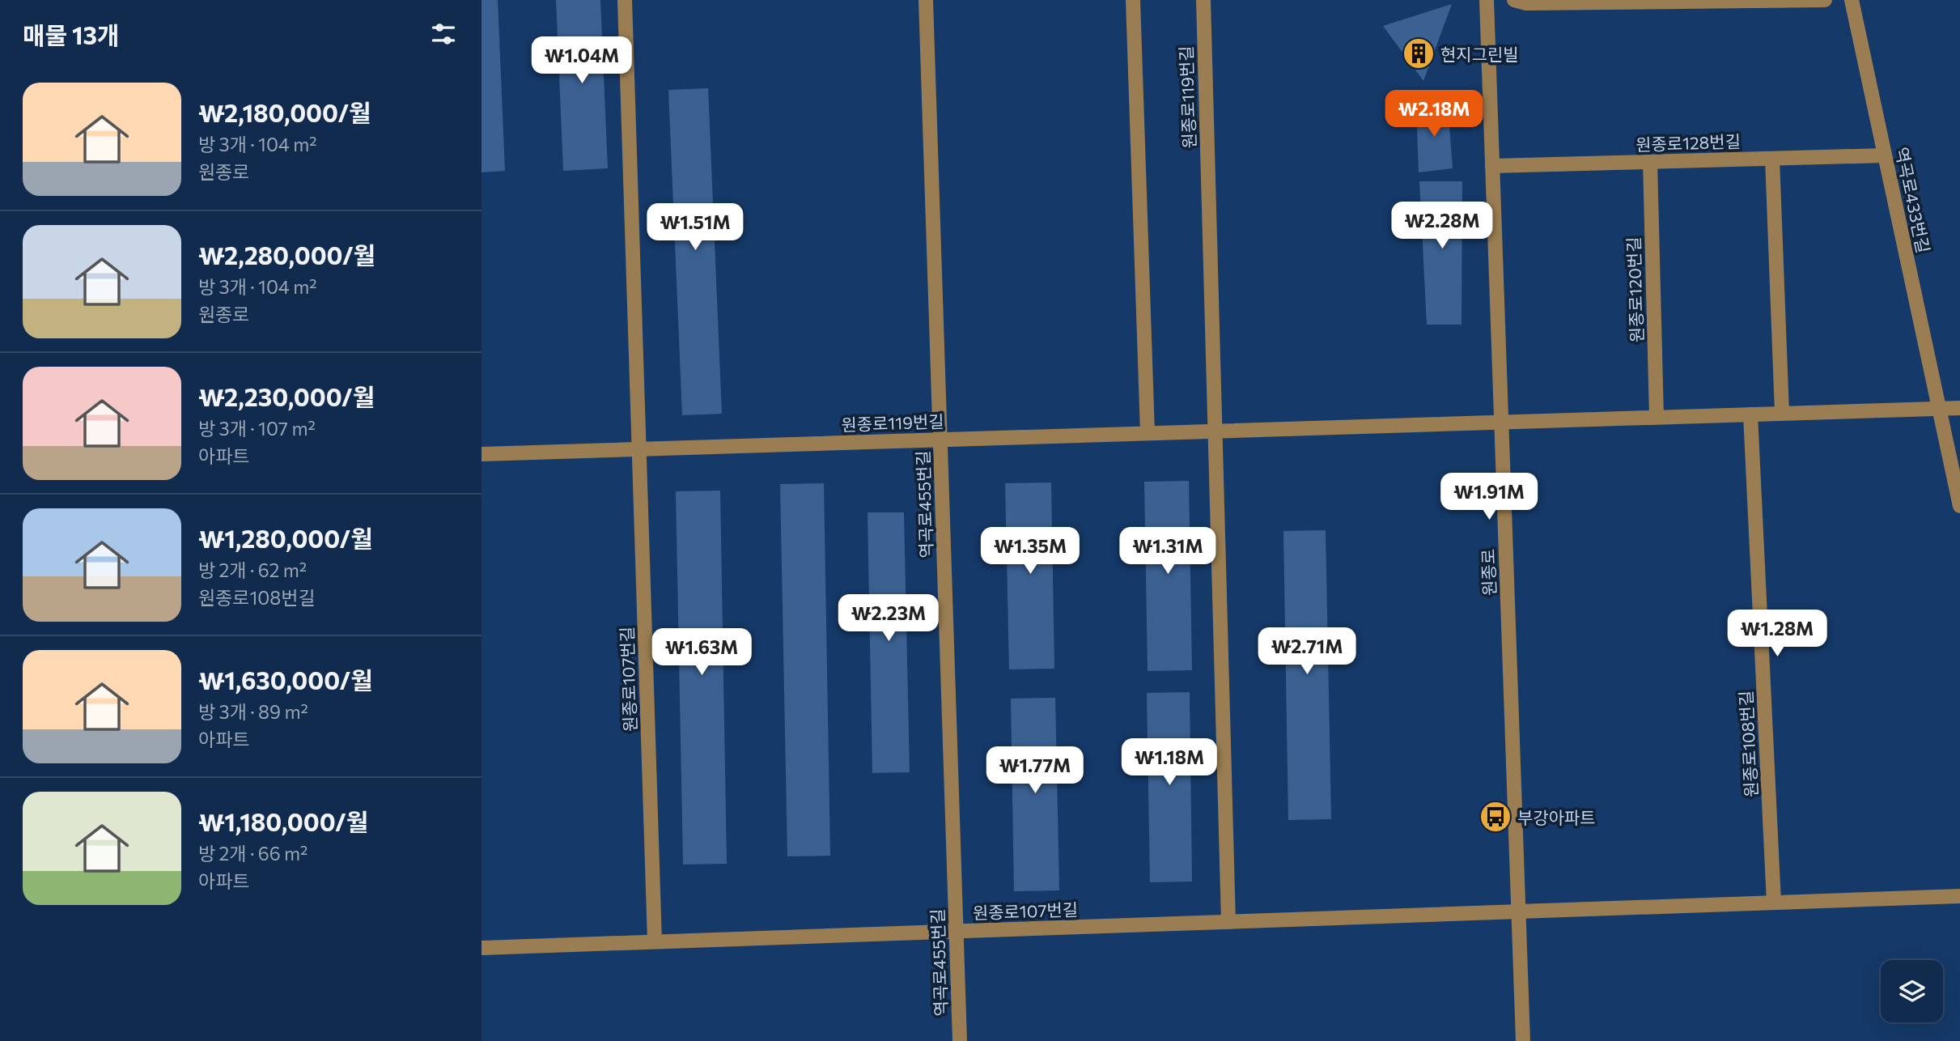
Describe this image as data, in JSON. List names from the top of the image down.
{
  "streets": {
    "street": [
      "원종로119번길",
      "원종로128번길",
      "역곡로433번길",
      "원종로120번길",
      "역곡로455번길",
      "원종로",
      "원종로107번길",
      "원종로108번길"
    ]
  },
  "crossings": [
    ["원종로119번길", "역곡로455번길"],
    ["원종로119번길", "원종로"],
    ["원종로119번길", "원종로107번길"],
    ["원종로128번길", "역곡로433번길"],
    ["원종로128번길", "원종로120번길"],
    ["원종로128번길", "원종로"],
    ["역곡로455번길", "원종로107번길"],
    ["원종로", "원종로107번길"]
  ],
  "places": {
    "building": ["현지그린빌"],
    "bus stop": ["부강아파트"]
  },
  "page": {
    "heading": "매물 13개",
    "price": [
      "₩1.04M",
      "₩2.18M",
      "₩2.28M",
      "₩1.51M",
      "₩1.91M",
      "₩1.35M",
      "₩1.31M",
      "₩2.23M",
      "₩1.28M",
      "₩2.71M",
      "₩1.63M",
      "₩1.18M",
      "₩1.77M"
    ],
    "list": [
      {
        "name": "₩2,180,000/월",
        "note": "방 3개 · 104 m² · 원종로"
      },
      {
        "name": "₩2,280,000/월",
        "note": "방 3개 · 104 m² · 원종로"
      },
      {
        "name": "₩2,230,000/월",
        "note": "방 3개 · 107 m² · 아파트"
      },
      {
        "name": "₩1,280,000/월",
        "note": "방 2개 · 62 m² · 원종로108번길"
      },
      {
        "name": "₩1,630,000/월",
        "note": "방 3개 · 89 m² · 아파트"
      },
      {
        "name": "₩1,180,000/월",
        "note": "방 2개 · 66 m² · 아파트"
      }
    ]
  }
}
